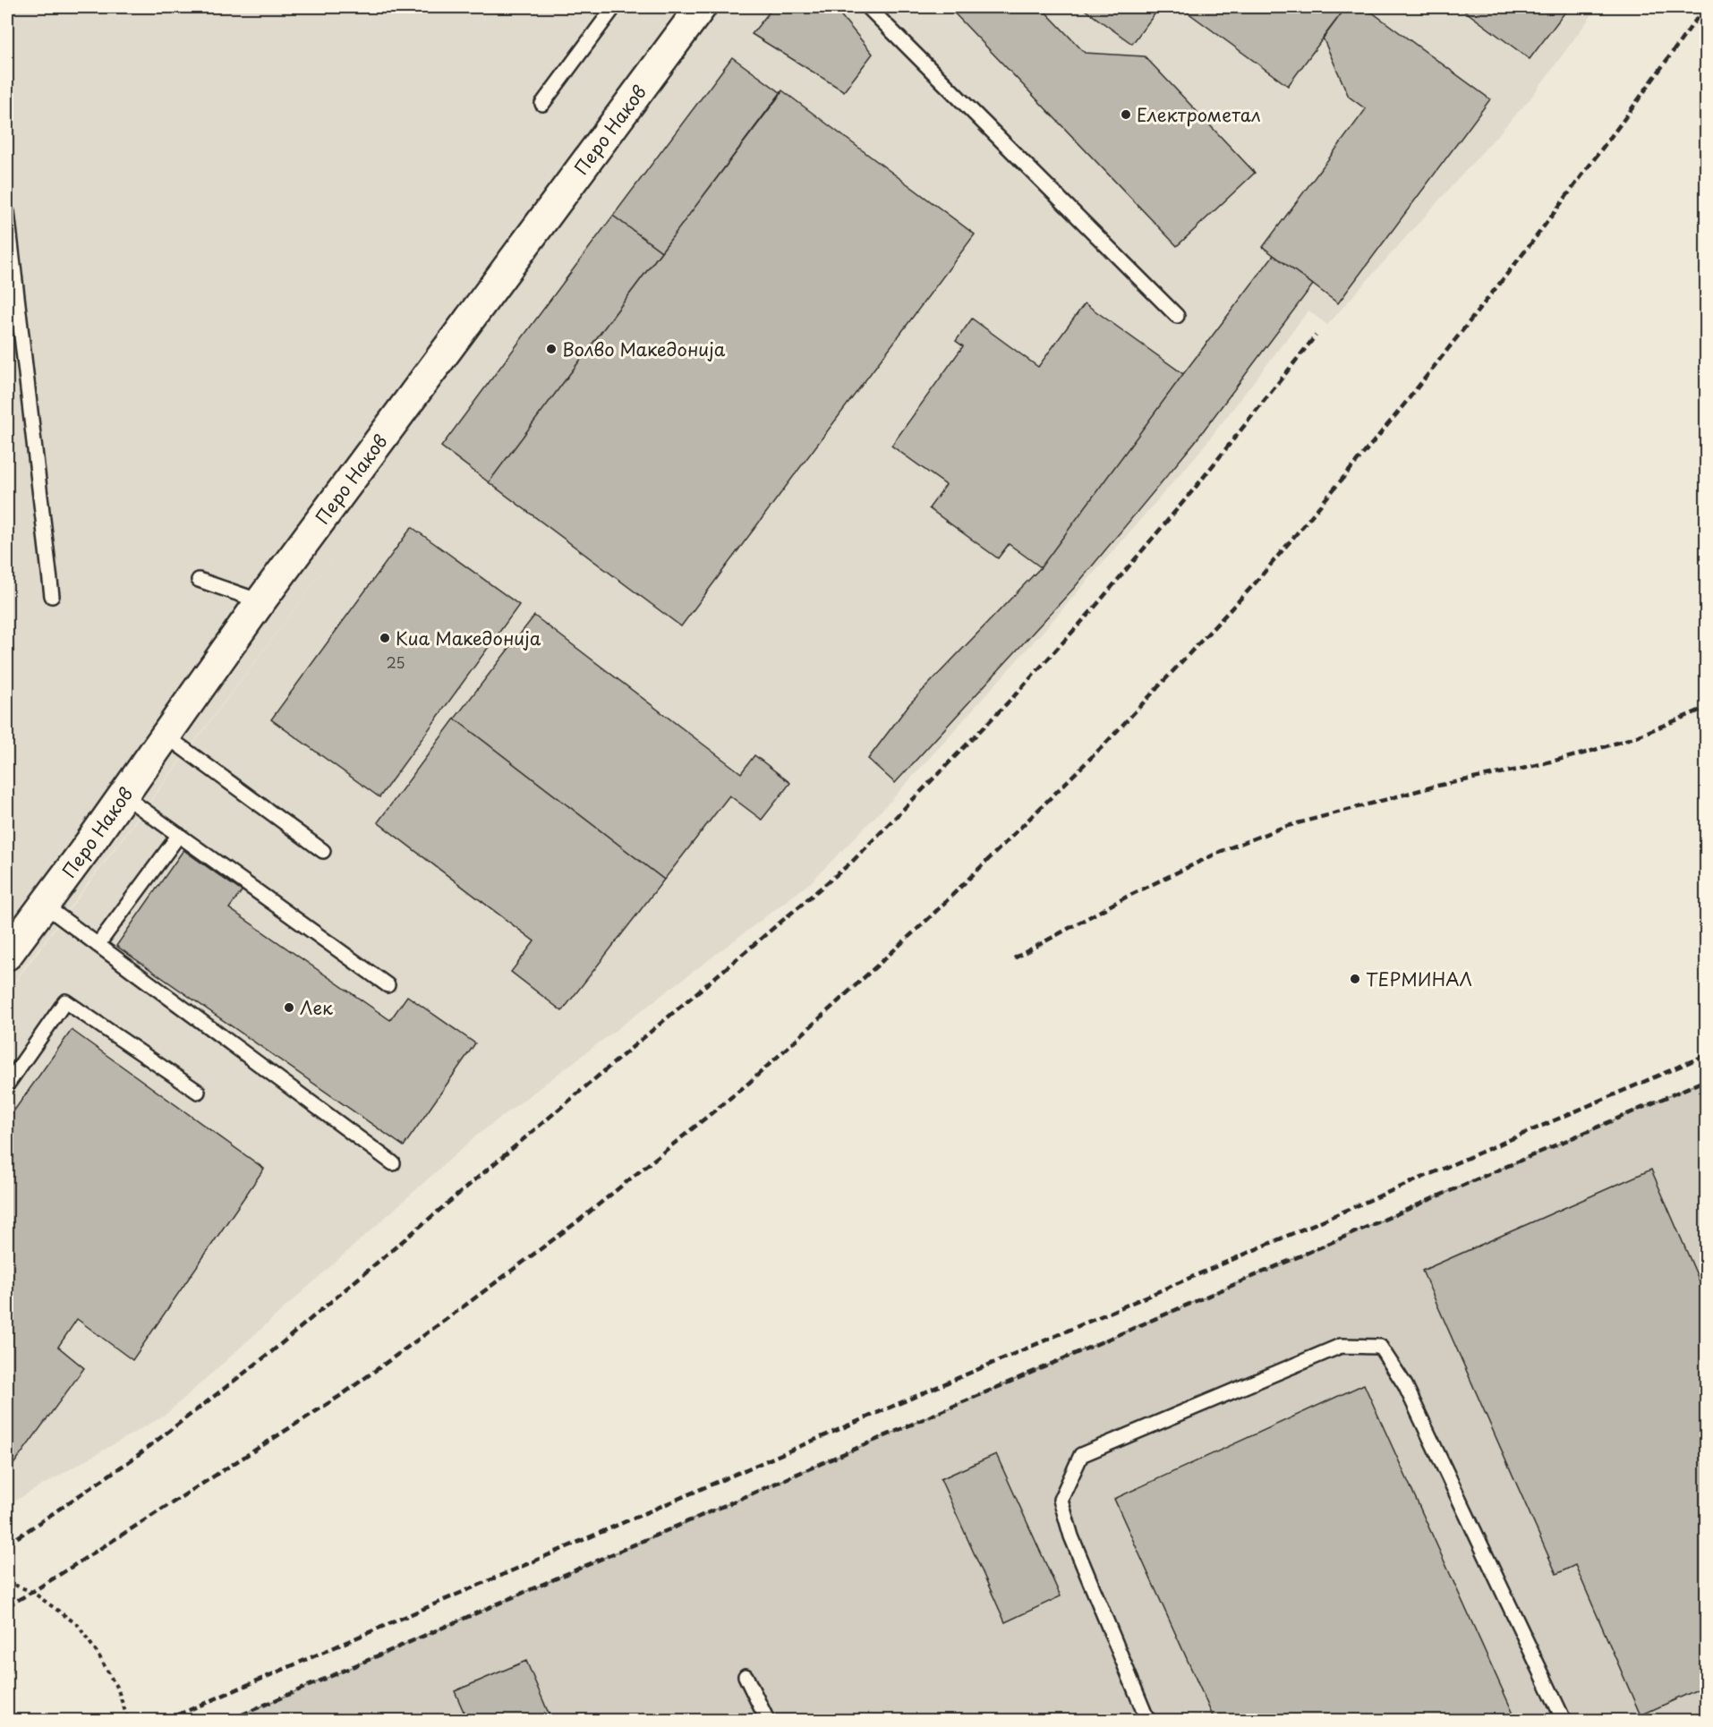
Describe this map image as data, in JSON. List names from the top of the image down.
{
  "streets": {
    "street": ["Перо Наков"]
  },
  "places": [
    "Електрометал",
    "Волво Македонија",
    "Киа Македонија",
    "ТЕРМИНАЛ",
    "Лек"
  ],
  "house_numbers": ["25"]
}
